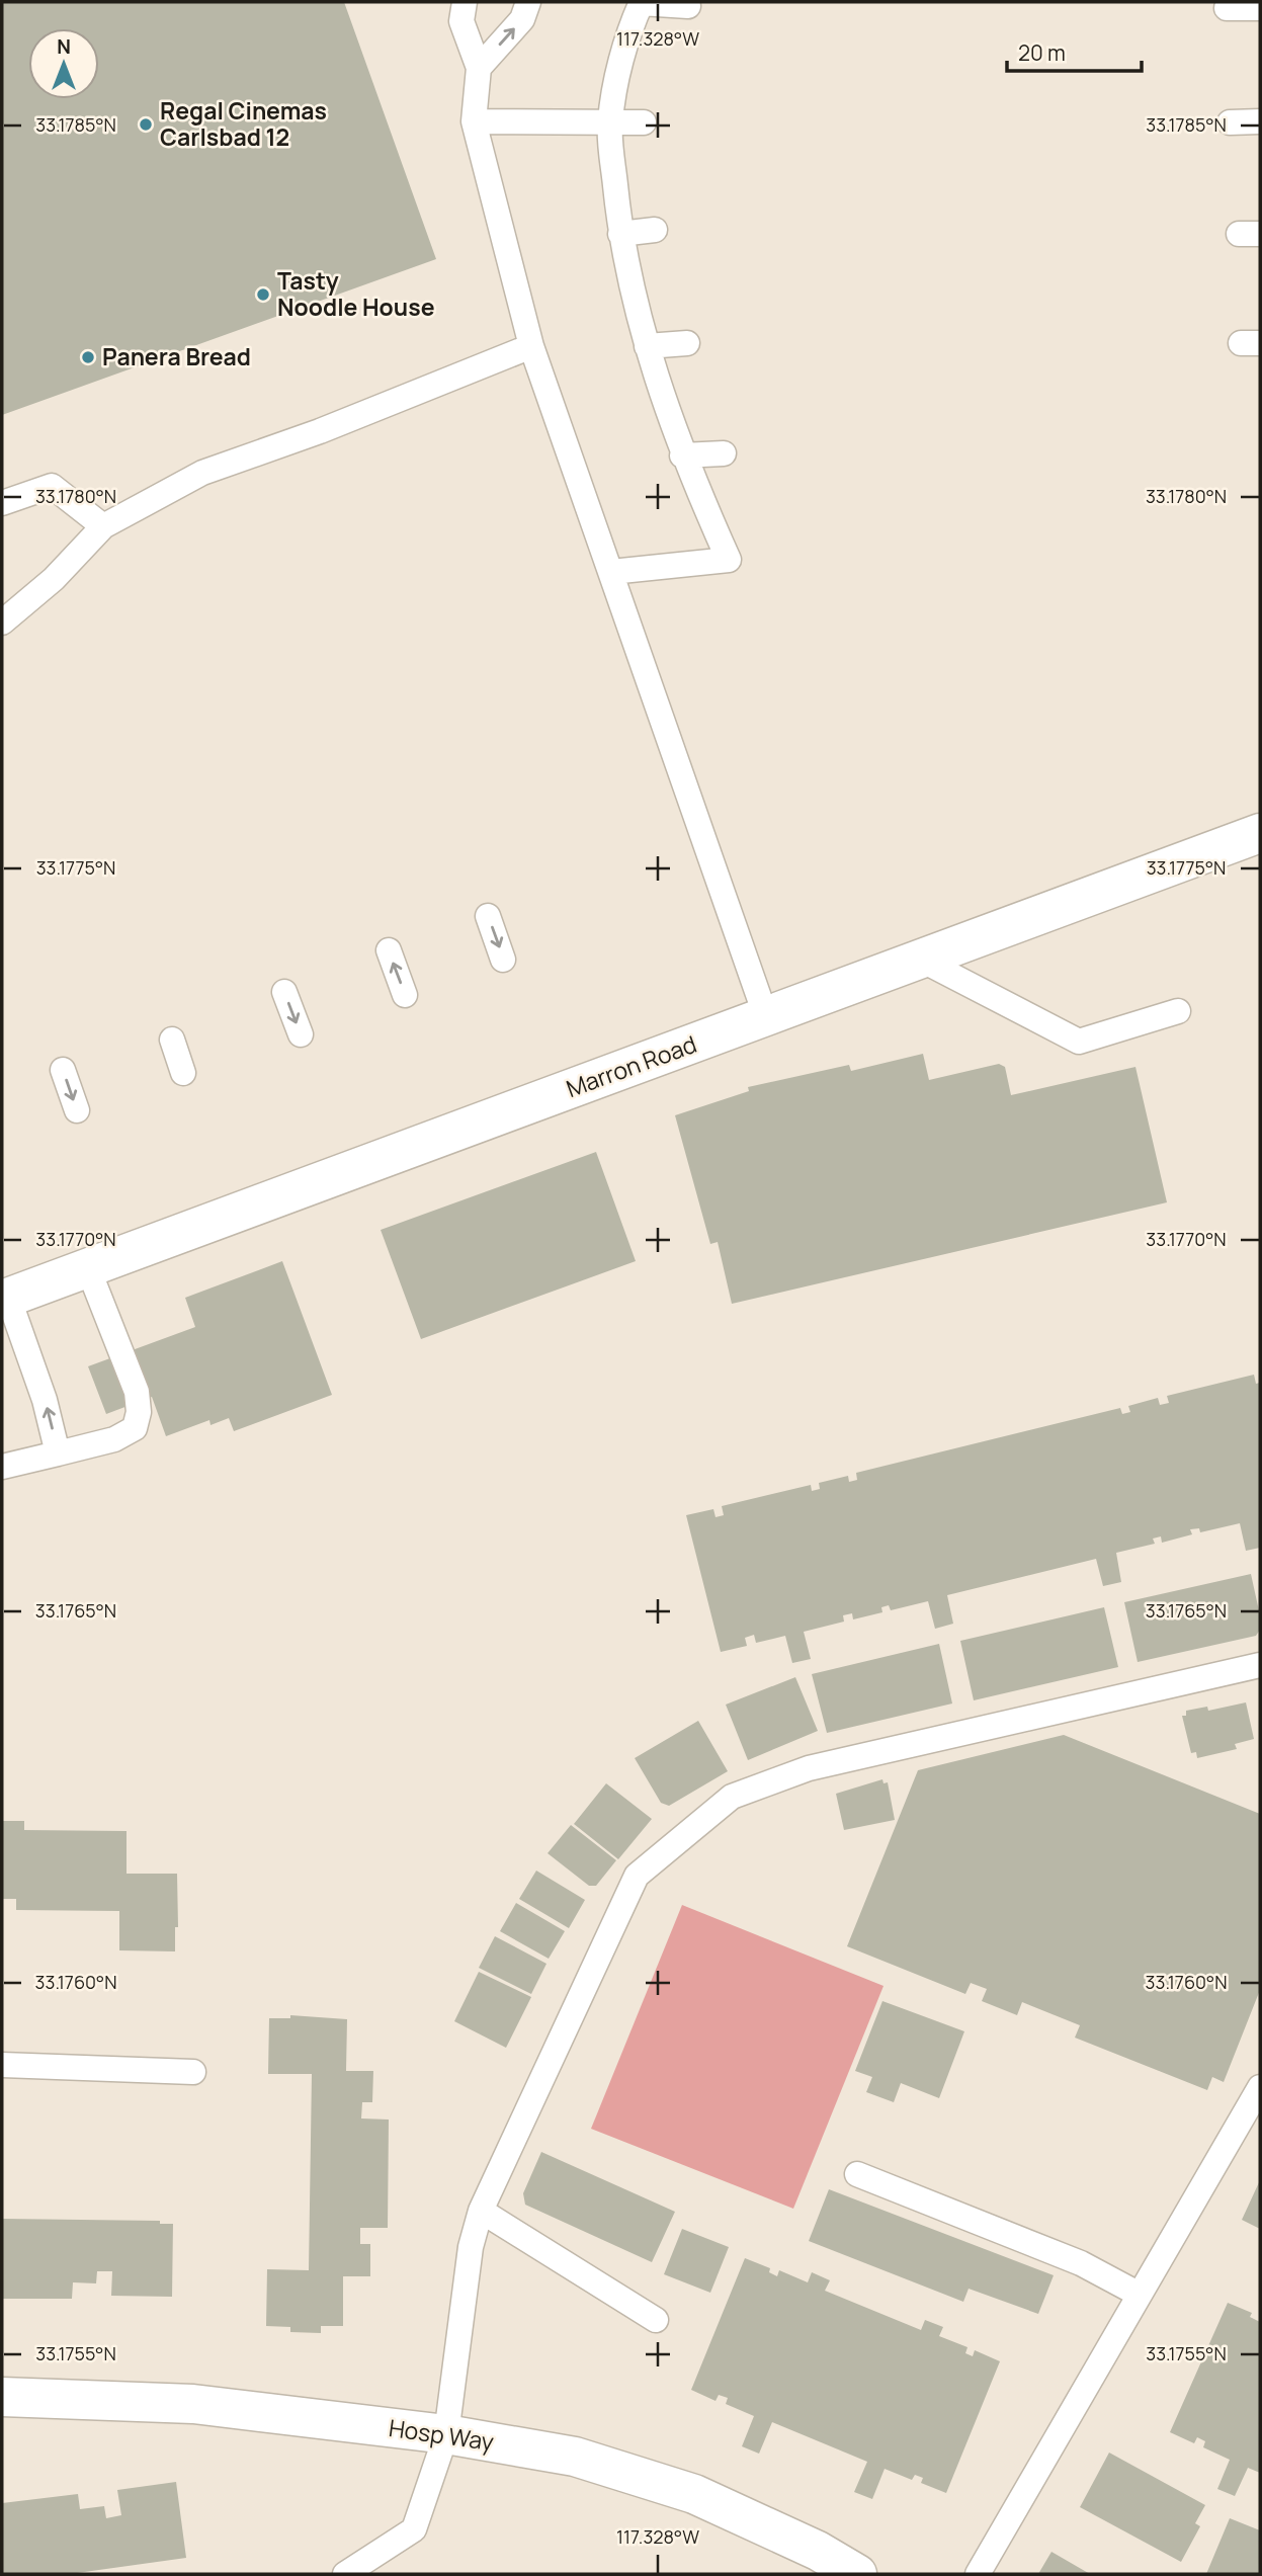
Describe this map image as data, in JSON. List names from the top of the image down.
{
  "streets": {
    "main road": ["Marron Road", "Hosp Way"]
  },
  "places": ["Regal Cinemas Carlsbad 12", "Tasty Noodle House", "Panera Bread"],
  "scale_bar": "20 m",
  "north": "top",
  "coordinates": [
    "117.328°W",
    "33.1785°N",
    "33.1780°N",
    "33.1775°N",
    "33.1770°N",
    "33.1765°N",
    "33.1760°N",
    "33.1755°N"
  ]
}
